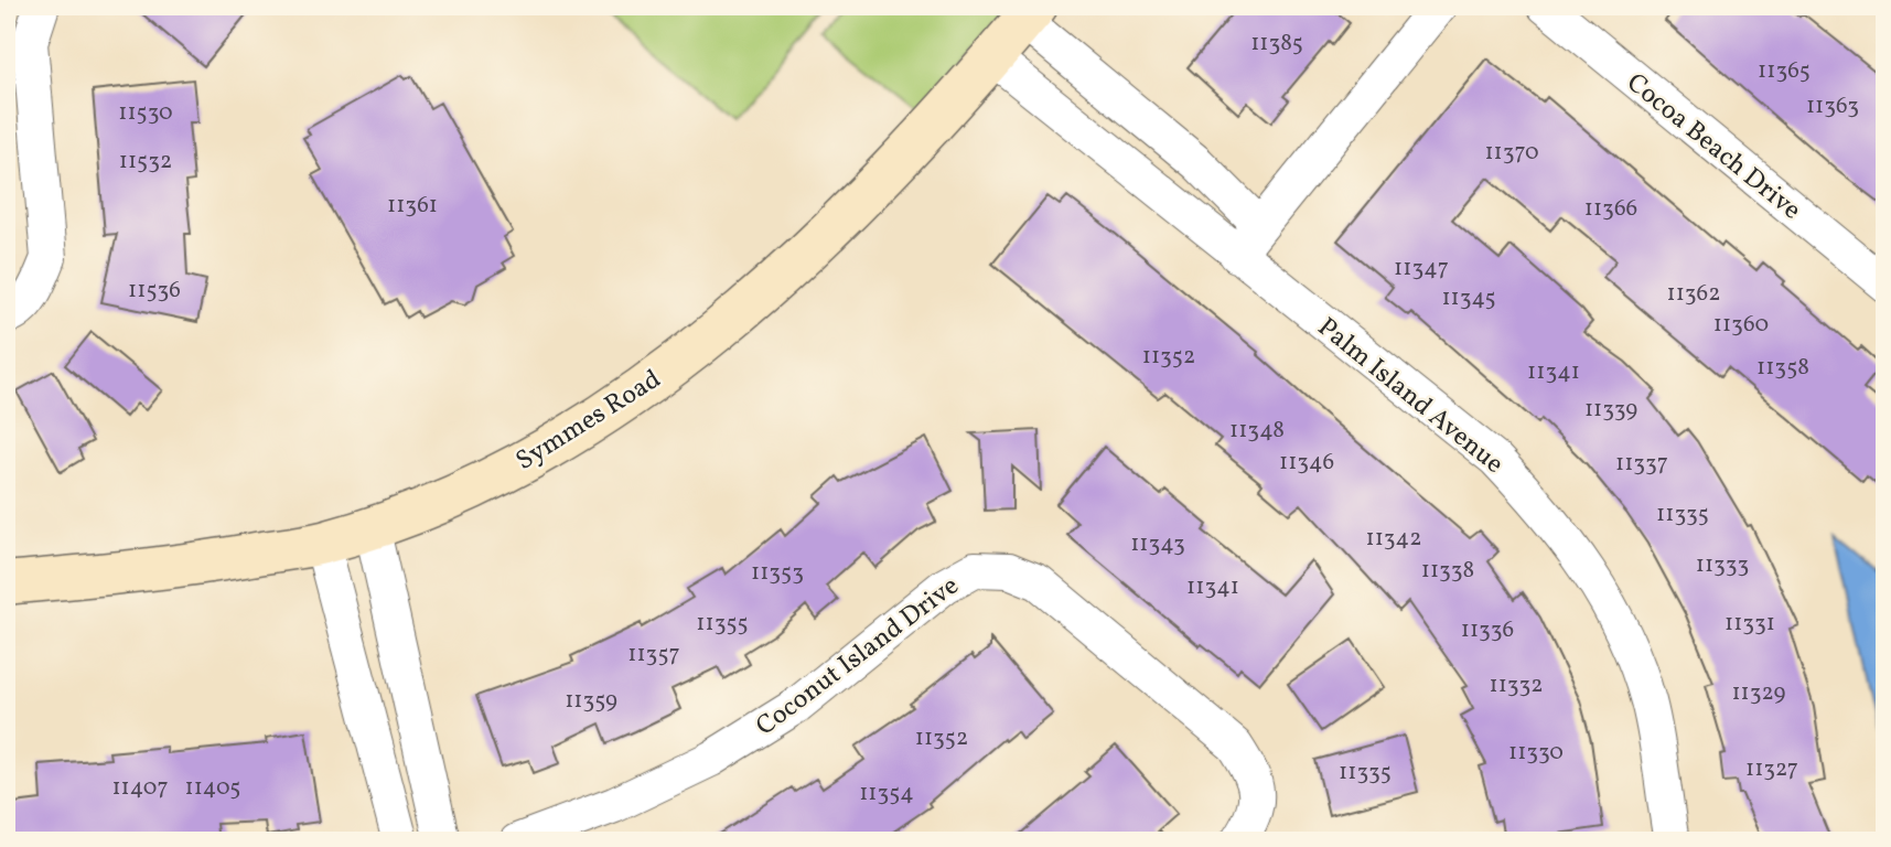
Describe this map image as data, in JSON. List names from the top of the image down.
{
  "streets": {
    "street": [
      "Cocoa Beach Drive",
      "Palm Island Avenue",
      "Symmes Road",
      "Coconut Island Drive"
    ]
  },
  "crossings": [
    ["Palm Island Avenue", "Symmes Road"]
  ],
  "house_numbers": [
    "11385",
    "11365",
    "11363",
    "11530",
    "11370",
    "11532",
    "11361",
    "11366",
    "11347",
    "11536",
    "11362",
    "11345",
    "11360",
    "11352",
    "11358",
    "11341",
    "11339",
    "11348",
    "11346",
    "11337",
    "11335",
    "11342",
    "11343",
    "11333",
    "11338",
    "11353",
    "11341",
    "11355",
    "11331",
    "11336",
    "11357",
    "11332",
    "11329",
    "11359",
    "11352",
    "11330",
    "11327",
    "11335",
    "11407",
    "11405",
    "11354"
  ]
}
